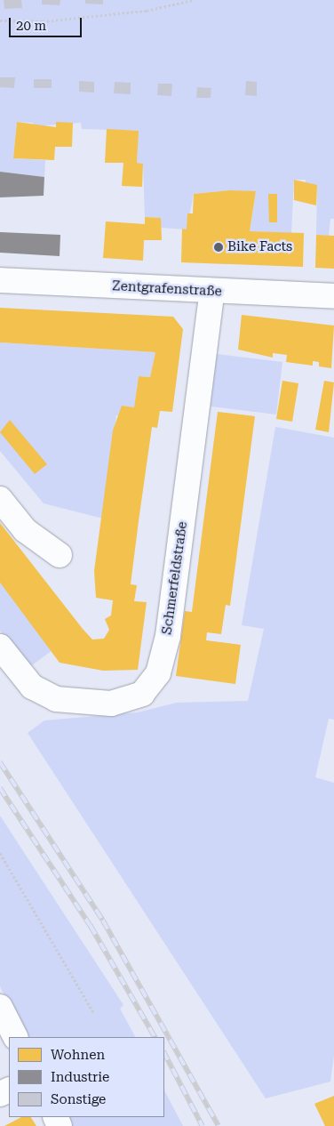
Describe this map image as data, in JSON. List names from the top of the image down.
{
  "streets": {
    "street": ["Zentgrafenstraße", "Schmerfeldstraße"]
  },
  "crossings": [
    ["Zentgrafenstraße", "Schmerfeldstraße"]
  ],
  "places": ["Bike Facts"],
  "legend": ["Wohnen", "Industrie", "Sonstige"],
  "scale_bar": "20 m"
}
